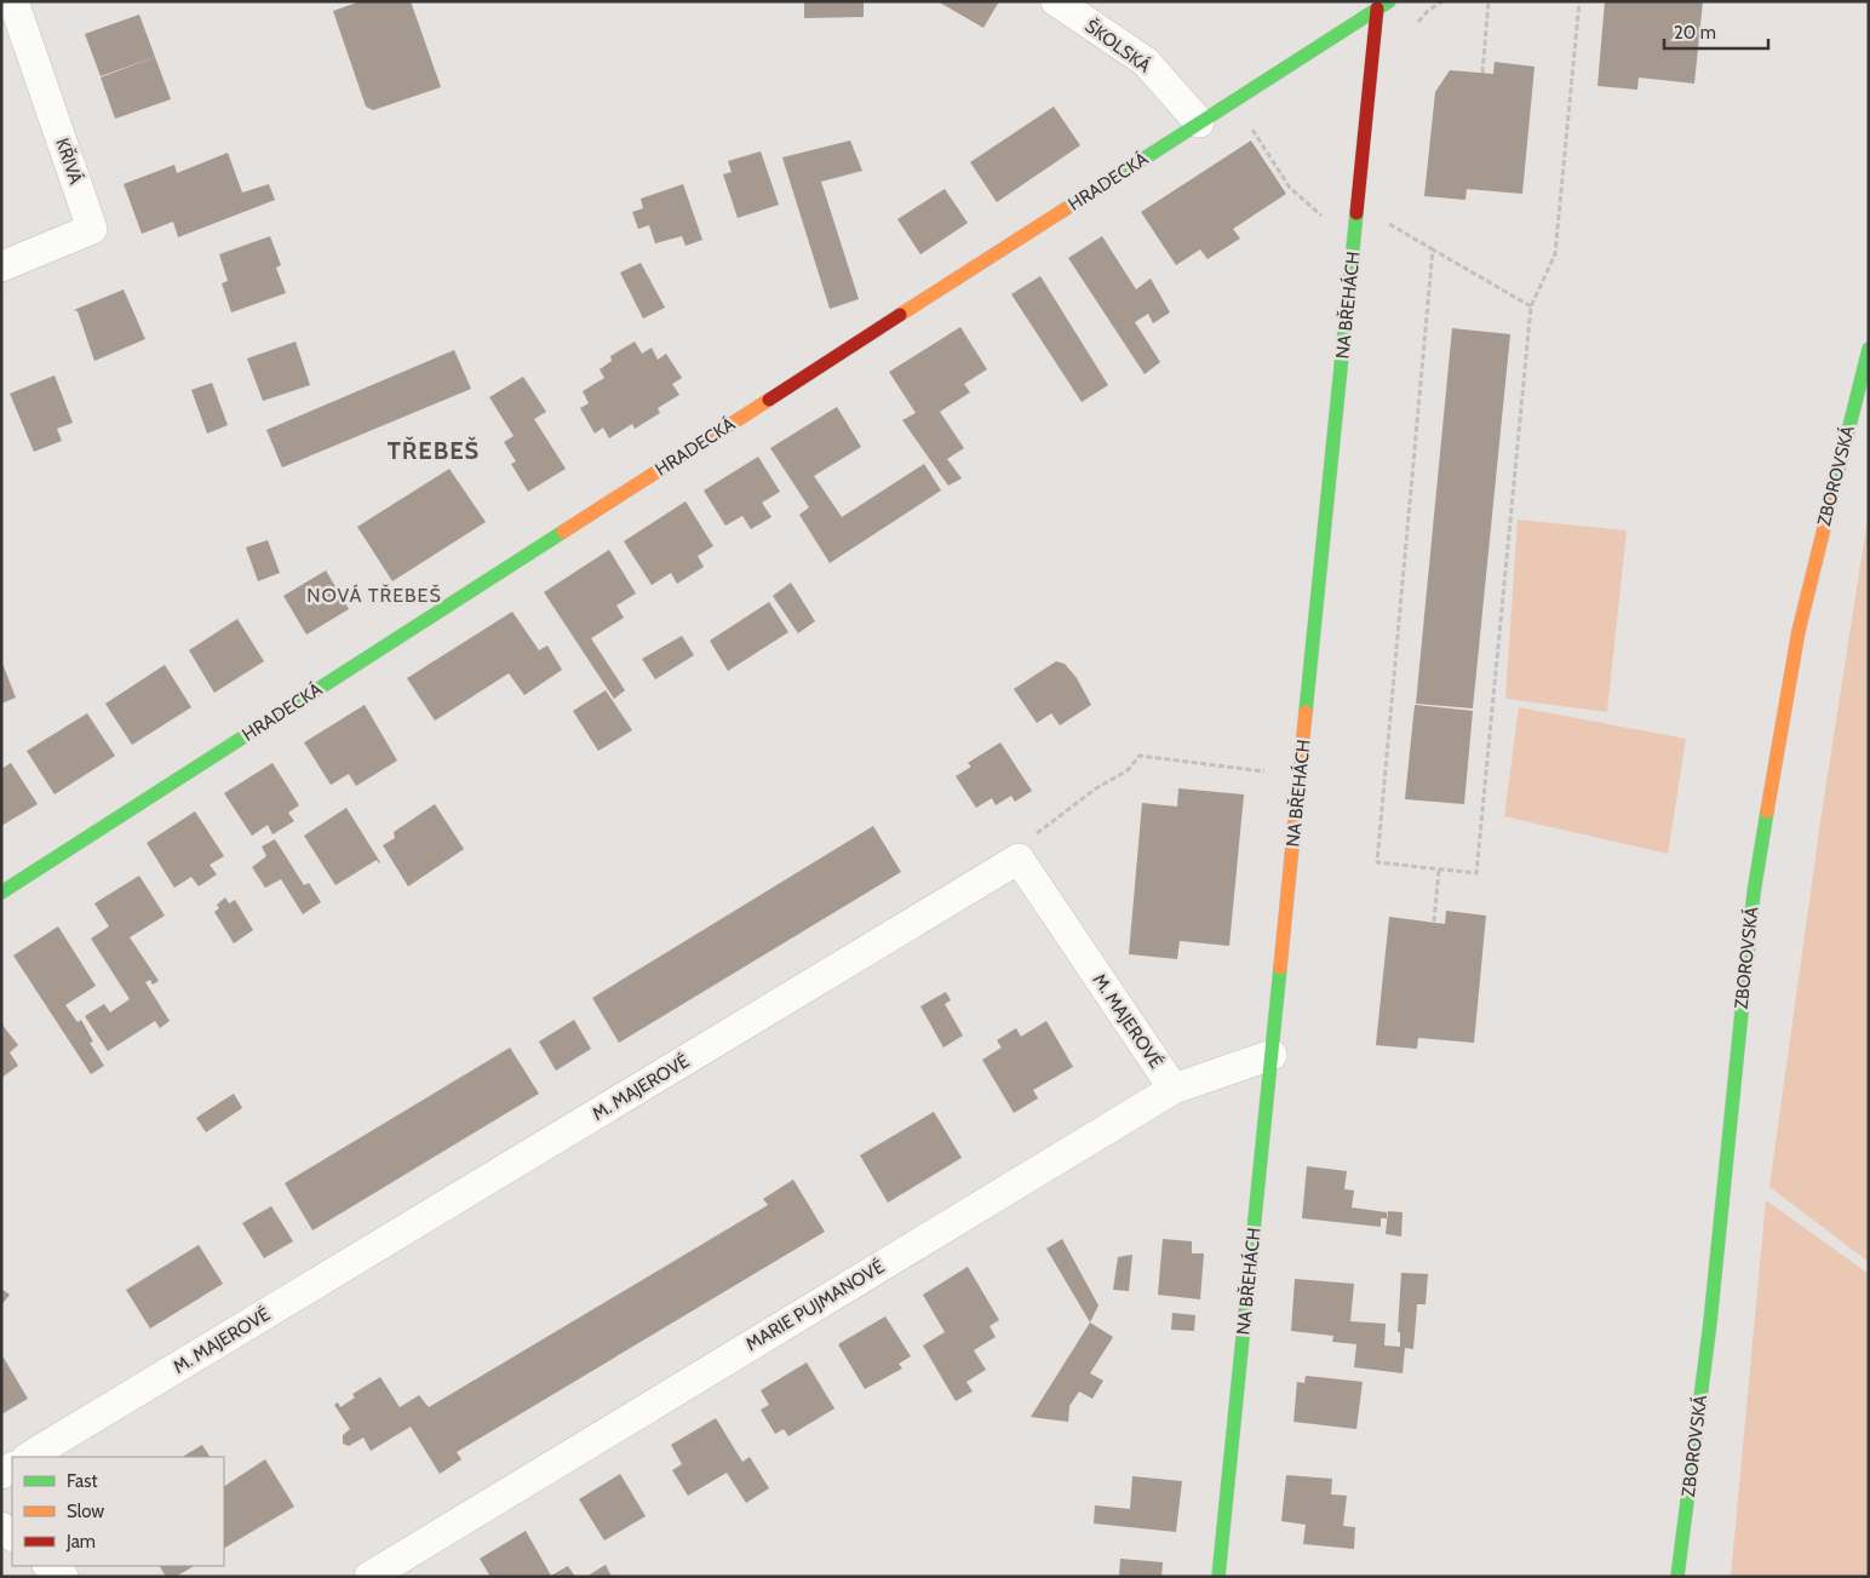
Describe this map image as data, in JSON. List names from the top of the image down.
{
  "streets": {
    "street": [
      "ŠKOLSKÁ",
      "KŘIVÁ",
      "HRADECKÁ",
      "NA BŘEHÁCH",
      "ZBOROVSKÁ",
      "M. MAJEROVÉ",
      "MARIE PUJMANOVÉ"
    ]
  },
  "crossings": [
    ["ŠKOLSKÁ", "HRADECKÁ"],
    ["HRADECKÁ", "NA BŘEHÁCH"],
    ["NA BŘEHÁCH", "MARIE PUJMANOVÉ"],
    ["M. MAJEROVÉ", "MARIE PUJMANOVÉ"]
  ],
  "districts": ["TŘEBEŠ", "NOVÁ TŘEBEŠ"],
  "legend": ["Fast", "Slow", "Jam"],
  "scale_bar": "20 m"
}
